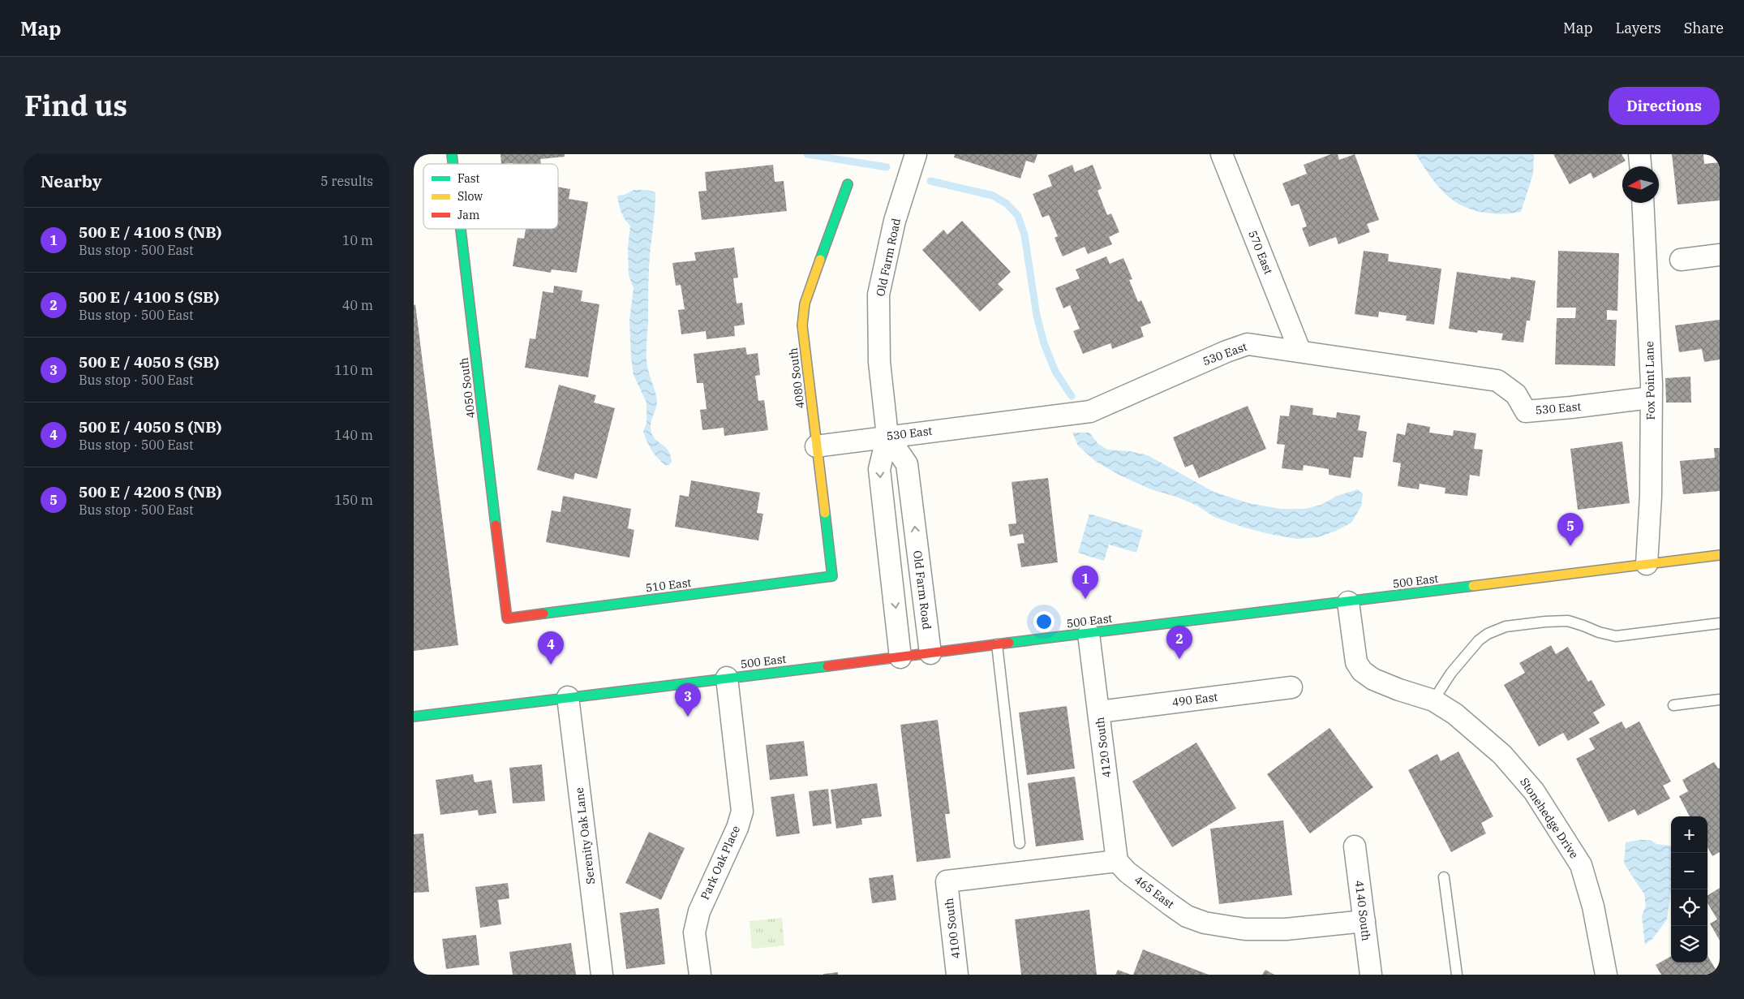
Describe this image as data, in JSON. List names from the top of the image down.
{
  "streets": {
    "street": [
      "570 East",
      "Old Farm Road",
      "530 East",
      "4080 South",
      "Fox Point Lane",
      "4050 South",
      "500 East",
      "510 East",
      "490 East",
      "4120 South",
      "Stonehedge Drive",
      "Serenity Oak Lane",
      "Park Oak Place",
      "465 East",
      "4140 South",
      "4100 South"
    ]
  },
  "crossings": [
    ["570 East", "530 East"],
    ["Old Farm Road", "530 East"],
    ["Old Farm Road", "500 East"],
    ["530 East", "4080 South"],
    ["530 East", "Fox Point Lane"],
    ["4080 South", "510 East"],
    ["Fox Point Lane", "500 East"],
    ["4050 South", "510 East"],
    ["500 East", "4120 South"],
    ["500 East", "Stonehedge Drive"],
    ["500 East", "Serenity Oak Lane"],
    ["500 East", "Park Oak Place"],
    ["490 East", "4120 South"],
    ["4120 South", "465 East"],
    ["4120 South", "4100 South"],
    ["465 East", "4140 South"],
    ["465 East", "4100 South"]
  ],
  "legend": ["Fast", "Slow", "Jam"],
  "north": "left",
  "page": {
    "header": "Map",
    "nav": ["Map", "Layers", "Share"],
    "title": "Find us",
    "buttons": "Directions",
    "heading": ["Nearby", "5 results"],
    "list": [
      {
        "mark": "1",
        "name": "500 E / 4100 S (NB)",
        "note": "Bus stop · 500 East",
        "value": "10 m"
      },
      {
        "mark": "2",
        "name": "500 E / 4100 S (SB)",
        "note": "Bus stop · 500 East",
        "value": "40 m"
      },
      {
        "mark": "3",
        "name": "500 E / 4050 S (SB)",
        "note": "Bus stop · 500 East",
        "value": "110 m"
      },
      {
        "mark": "4",
        "name": "500 E / 4050 S (NB)",
        "note": "Bus stop · 500 East",
        "value": "140 m"
      },
      {
        "mark": "5",
        "name": "500 E / 4200 S (NB)",
        "note": "Bus stop · 500 East",
        "value": "150 m"
      }
    ],
    "pins": [
      "5",
      "1",
      "2",
      "4",
      "3"
    ],
    "map_buttons": ["+", "−"]
  }
}
